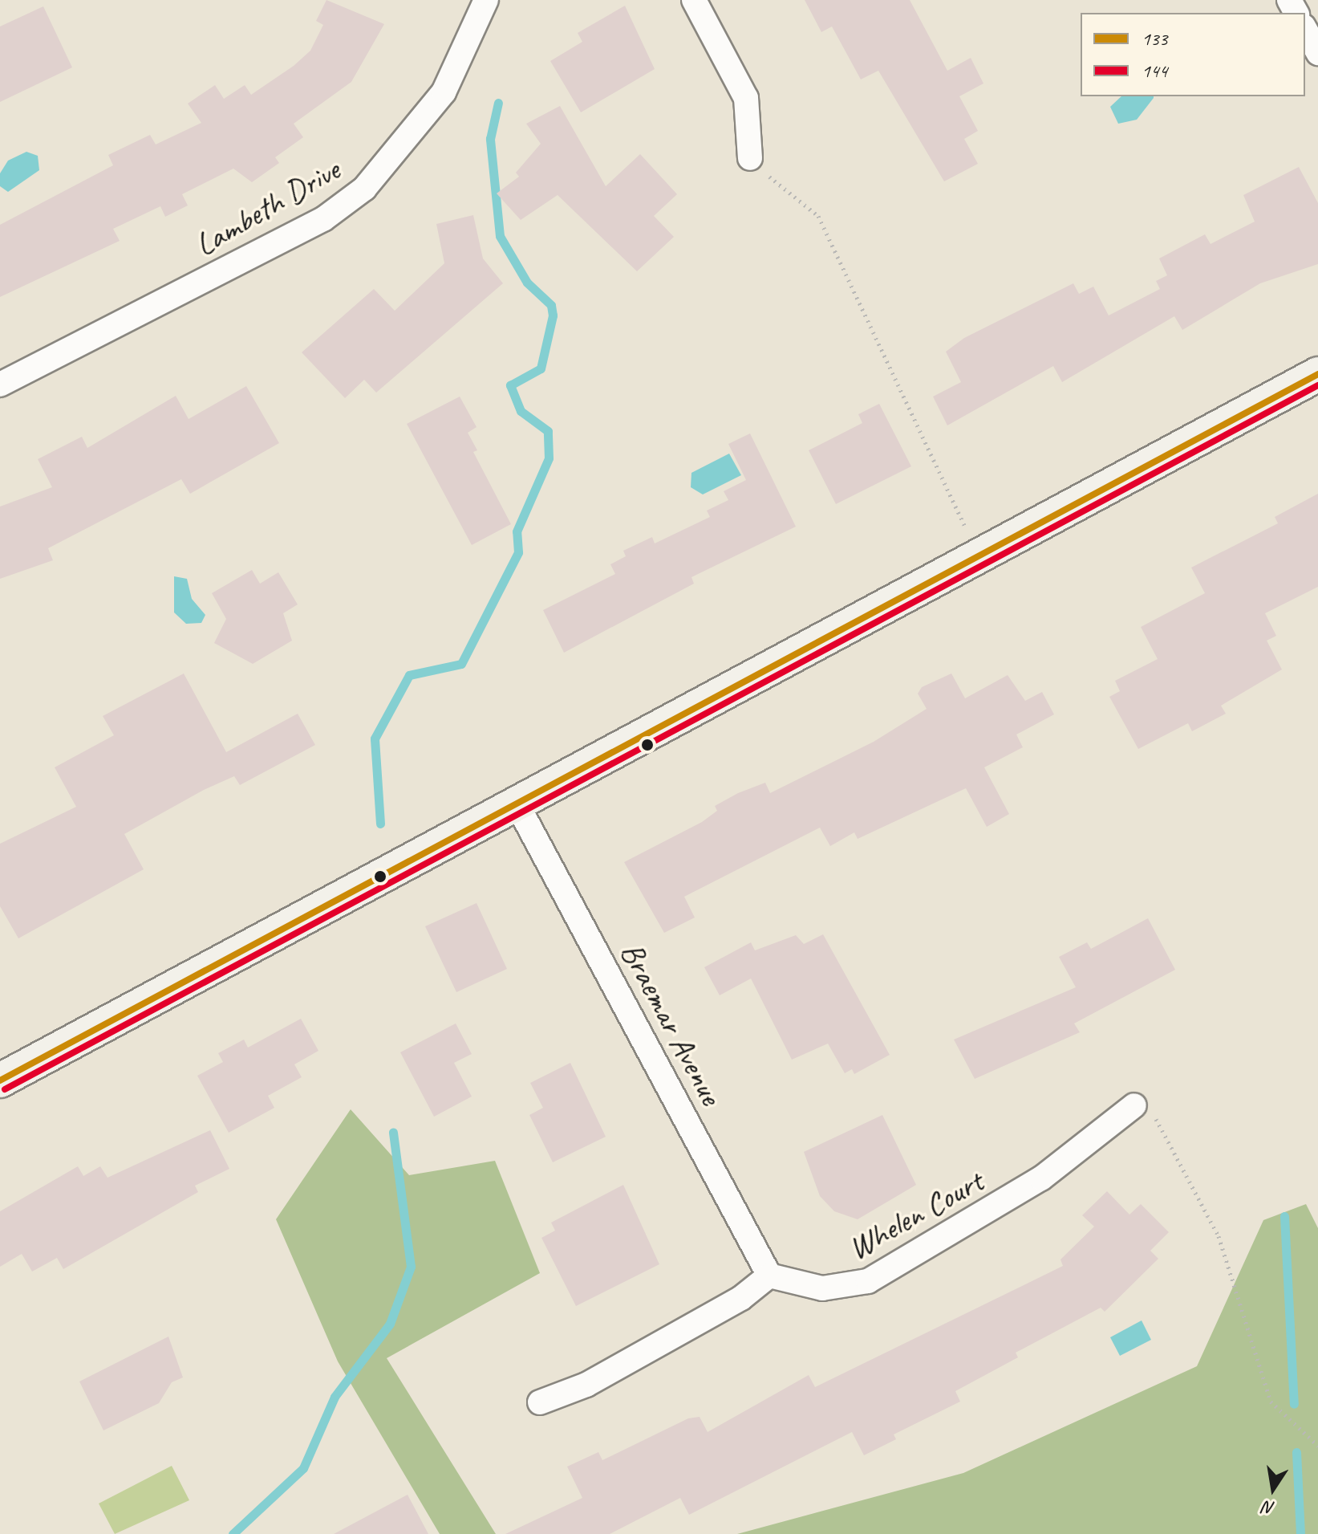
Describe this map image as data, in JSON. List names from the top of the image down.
{
  "streets": {
    "street": ["Lambeth Drive", "Braemar Avenue", "Whelen Court"]
  },
  "crossings": [
    ["Braemar Avenue", "Whelen Court"]
  ],
  "lines": ["transit line 133", "transit line 144"],
  "legend": ["133", "144"],
  "north": "bottom"
}
